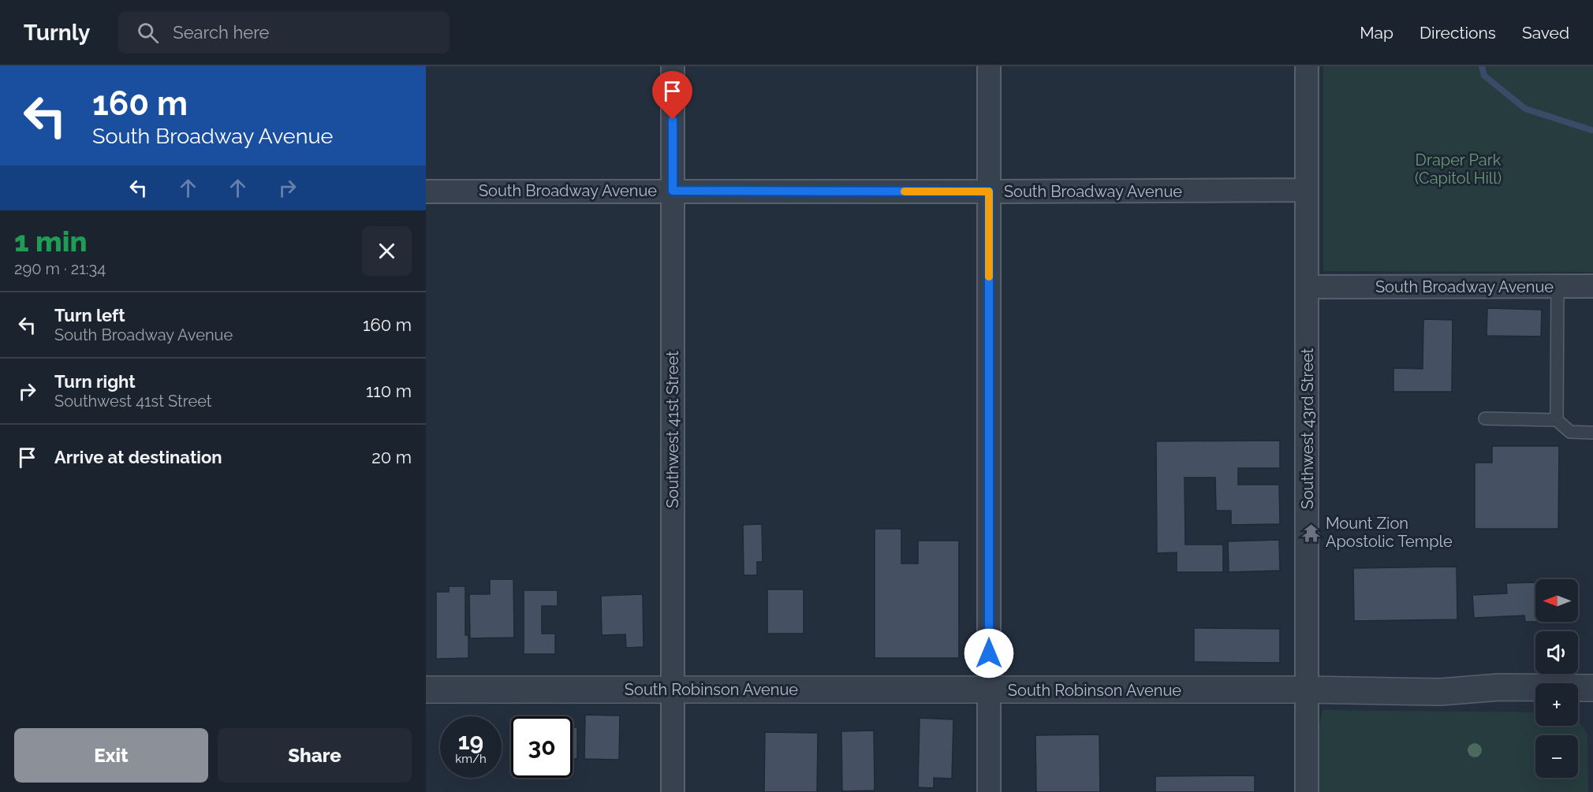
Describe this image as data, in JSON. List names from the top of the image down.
{
  "streets": {
    "street": [
      "South Broadway Avenue",
      "Southwest 43rd Street",
      "Southwest 41st Street",
      "South Robinson Avenue"
    ]
  },
  "crossings": [
    ["South Broadway Avenue", "Southwest 43rd Street"],
    ["South Broadway Avenue", "Southwest 41st Street"],
    ["Southwest 43rd Street", "South Robinson Avenue"],
    ["Southwest 41st Street", "South Robinson Avenue"]
  ],
  "parks": ["Draper Park (Capitol Hill)"],
  "places": {
    "temple": ["Mount Zion Apostolic Temple"]
  },
  "north": "left",
  "page": {
    "header": "Turnly",
    "search": "Search here",
    "nav": ["Map", "Directions", "Saved"],
    "turn": ["160 m", "South Broadway Avenue"],
    "heading": ["1 min", "290 m · 21:34"],
    "list": [
      {
        "name": "Turn left",
        "note": "South Broadway Avenue",
        "value": "160 m"
      },
      {
        "name": "Turn right",
        "note": "Southwest 41st Street",
        "value": "110 m"
      },
      {
        "name": "Arrive at destination",
        "value": "20 m"
      }
    ],
    "map_buttons": ["+", "−"],
    "speed": "19 km/h",
    "limit": "30",
    "buttons": ["Exit", "Share"]
  }
}
